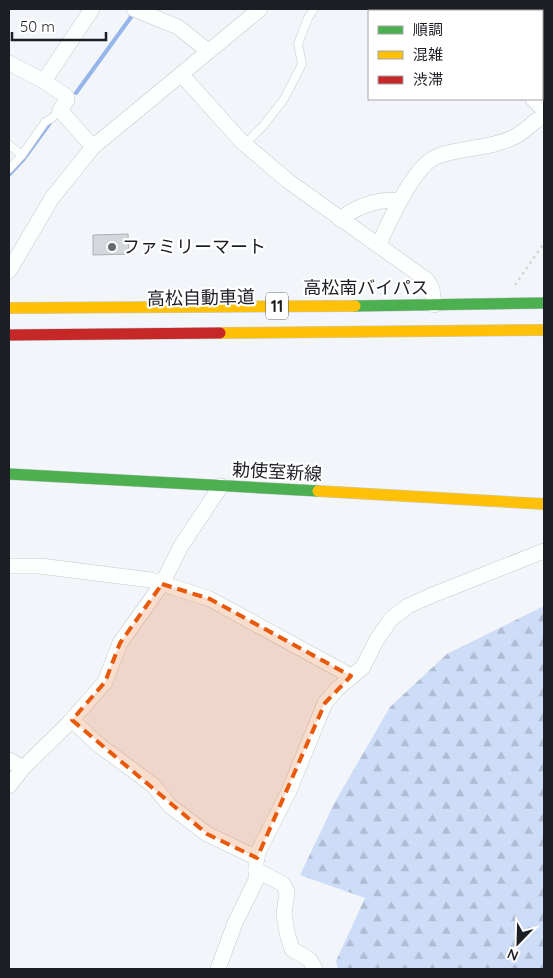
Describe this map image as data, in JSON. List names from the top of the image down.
{
  "streets": {
    "main road": [
      "高松南バイパス",
      "高松自動車道",
      "11",
      "勅使室新線"
    ]
  },
  "places": ["ファミリーマート"],
  "legend": ["順調", "混雑", "渋滞"],
  "scale_bar": "50 m",
  "north": "bottom left"
}
